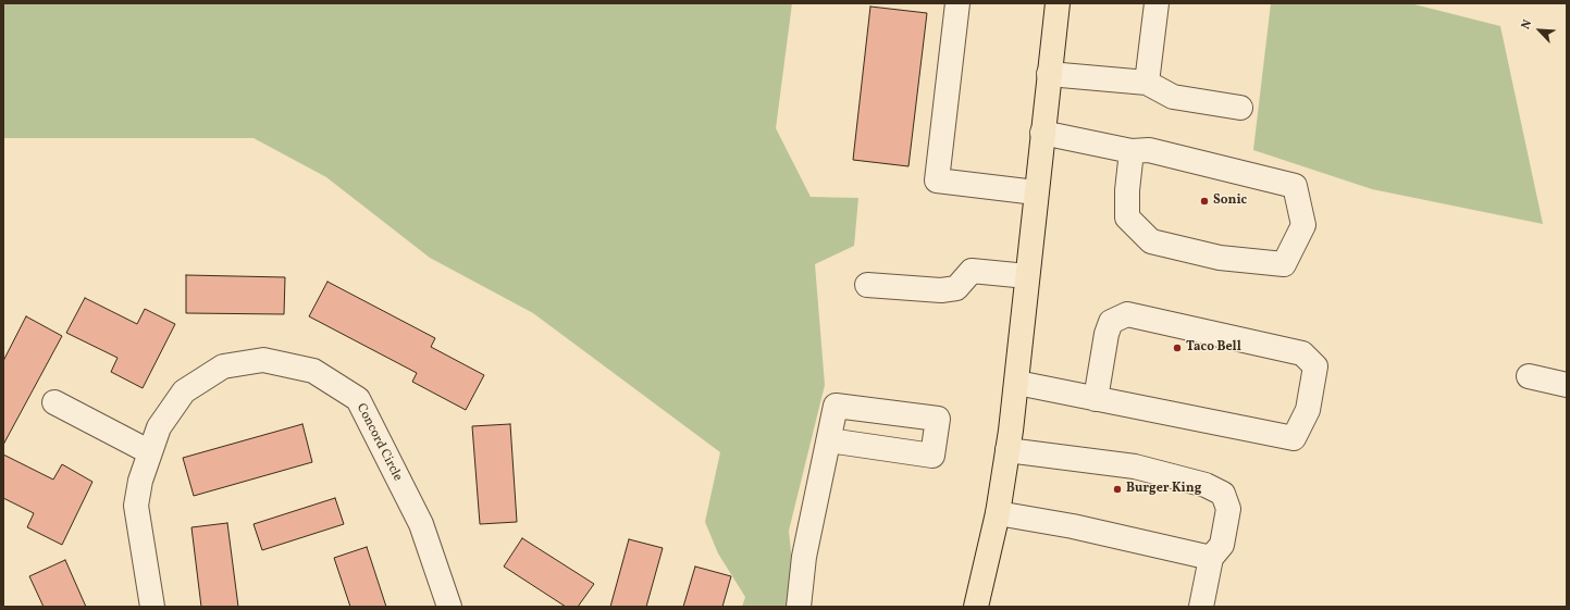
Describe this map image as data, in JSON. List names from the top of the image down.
{
  "streets": {
    "street": ["Concord Circle"]
  },
  "places": ["Sonic", "Taco Bell", "Burger King"],
  "north": "top left"
}
